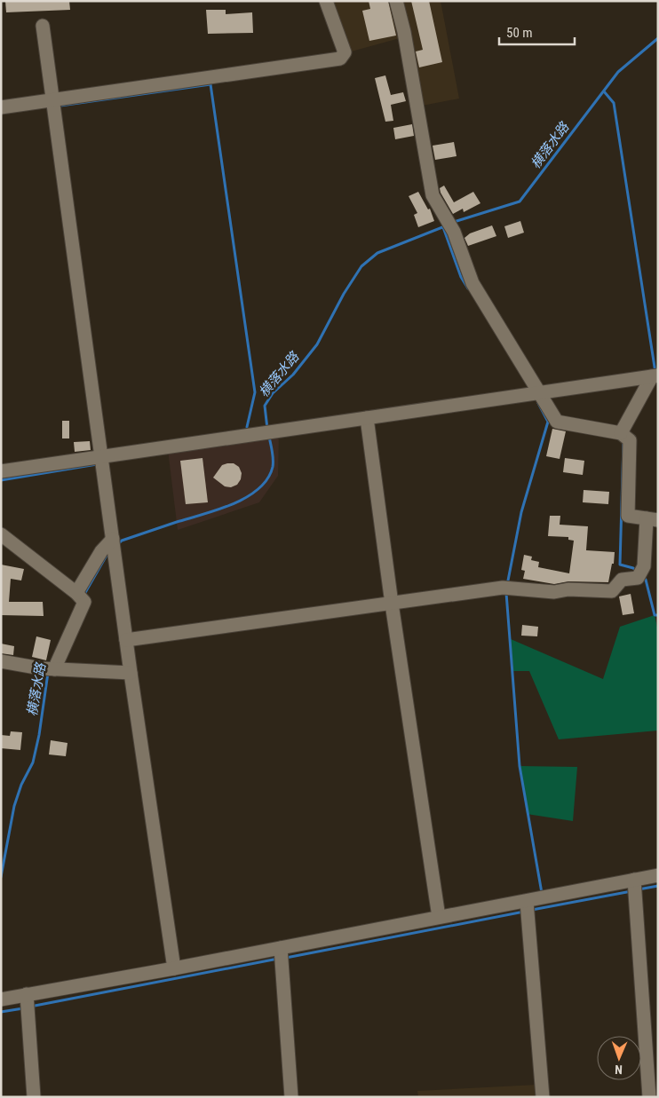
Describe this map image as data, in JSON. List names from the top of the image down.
{
  "water": ["横落水路"],
  "scale_bar": "50 m",
  "north": "bottom"
}
